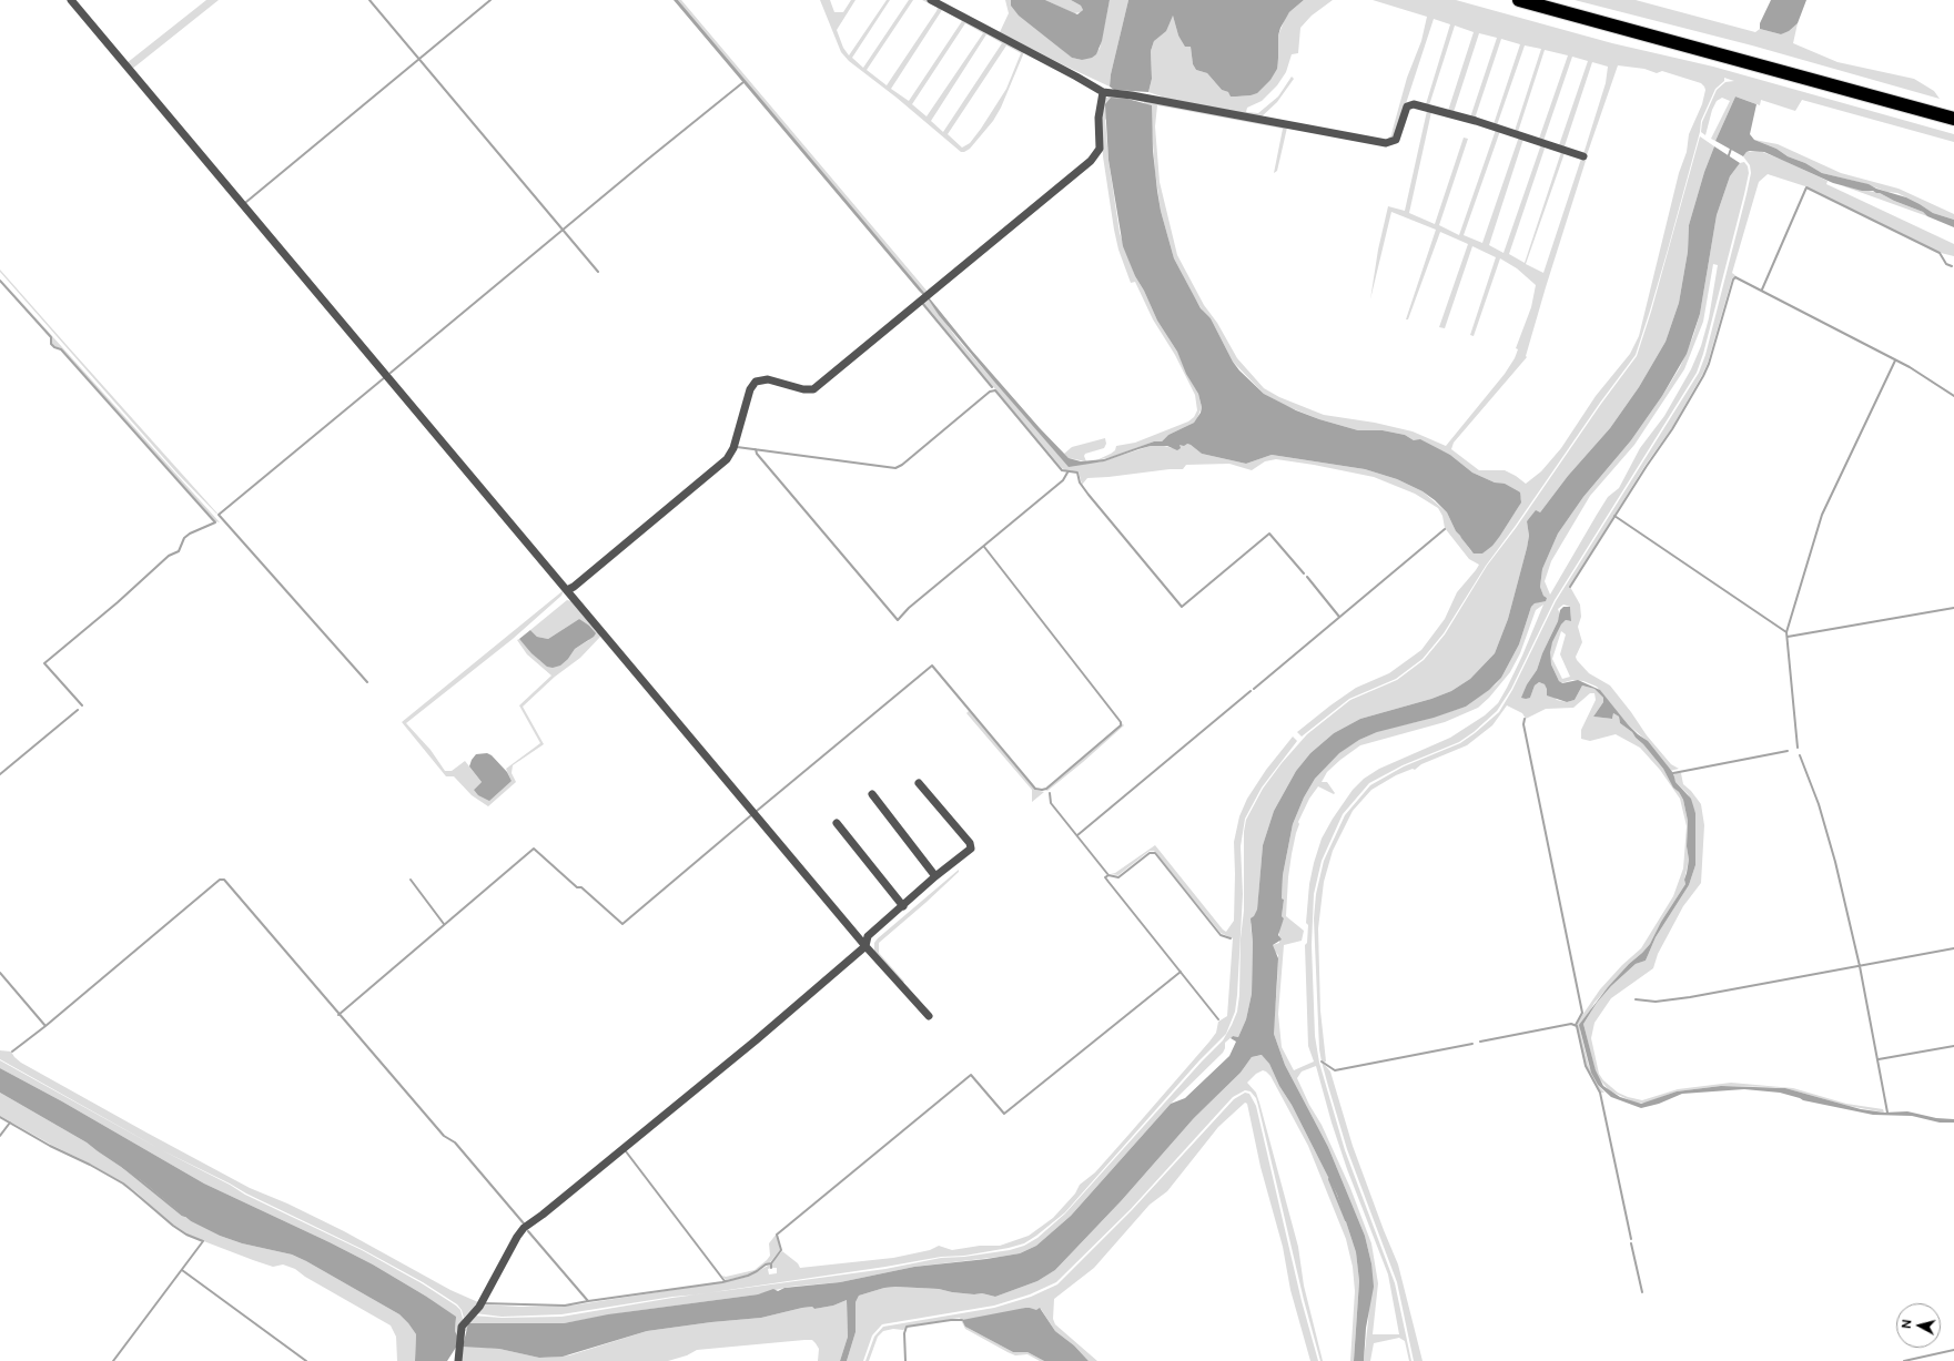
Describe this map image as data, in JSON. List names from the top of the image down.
{
  "north": "left"
}
